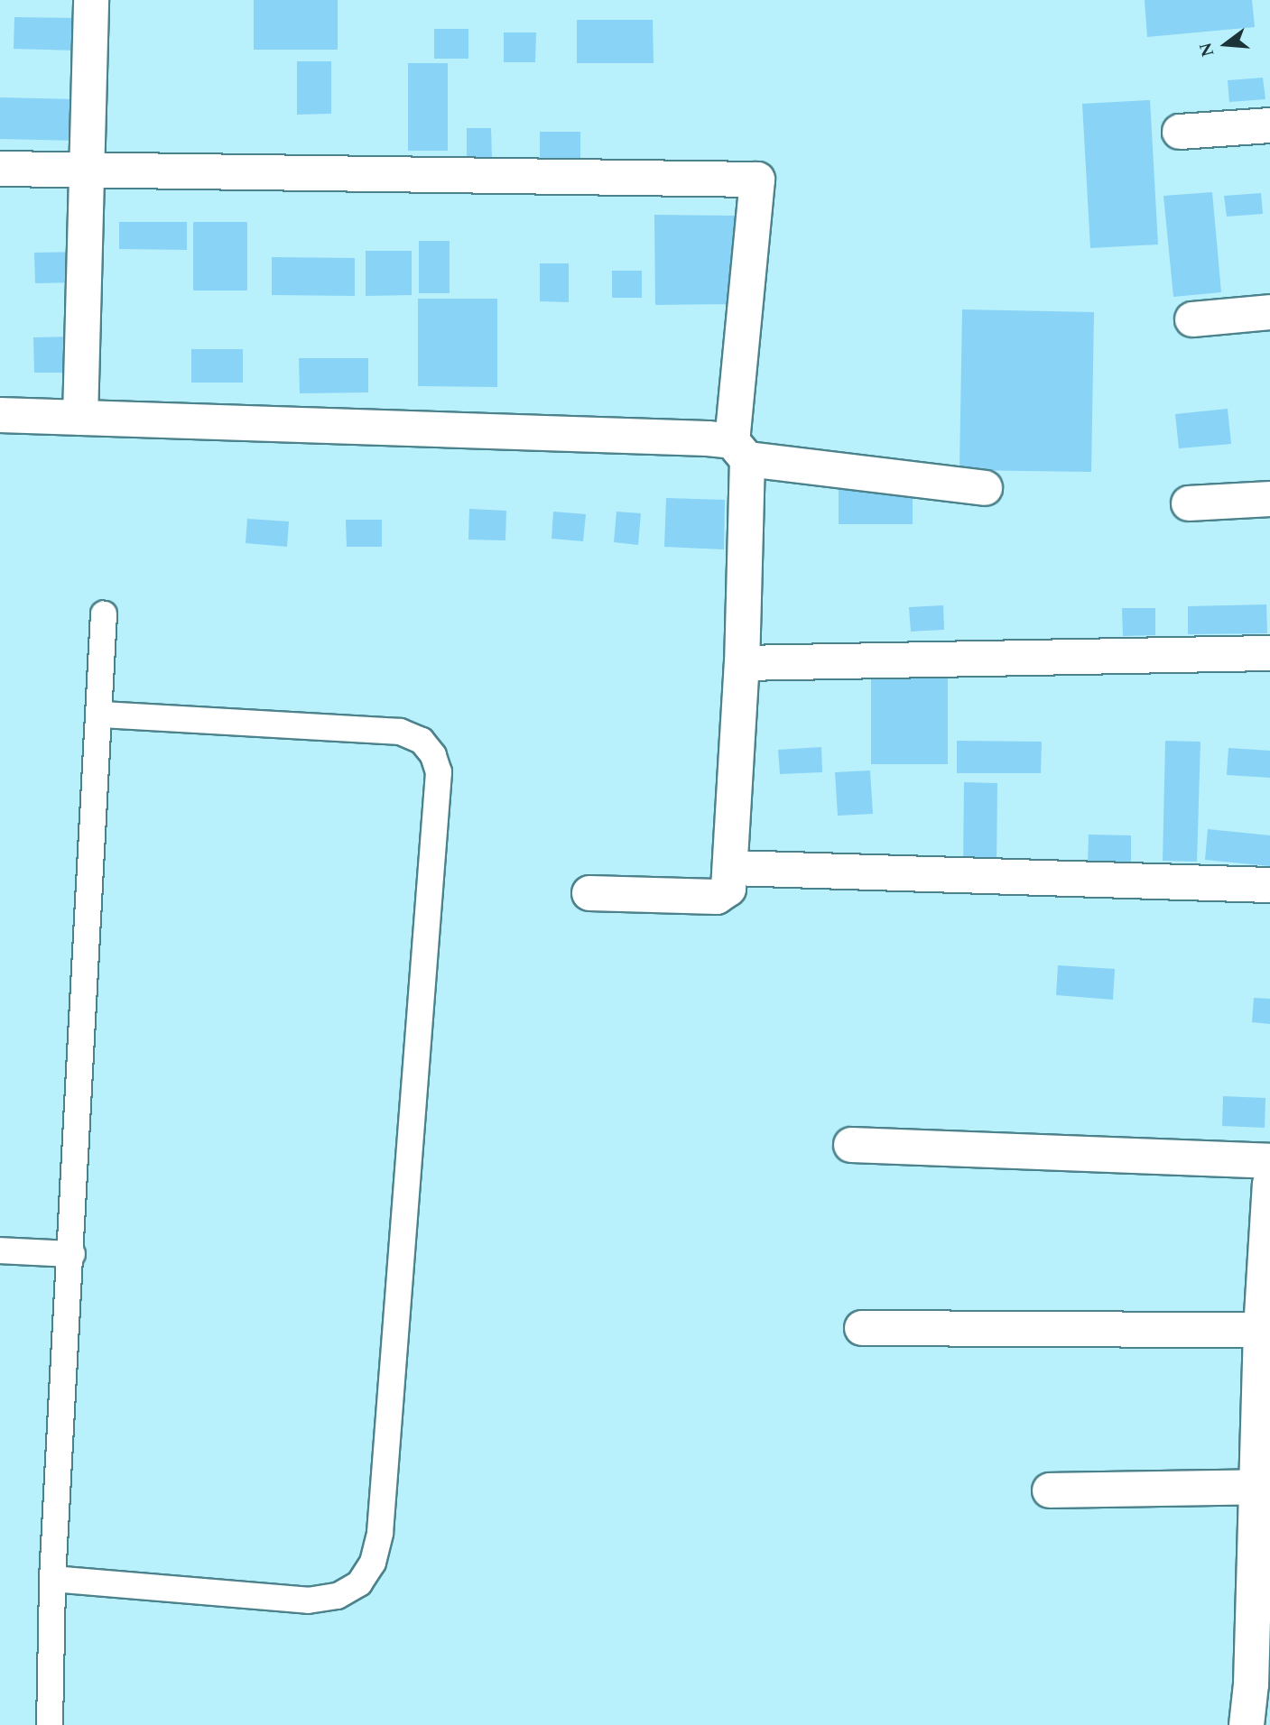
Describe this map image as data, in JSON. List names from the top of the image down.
{
  "north": "left"
}
